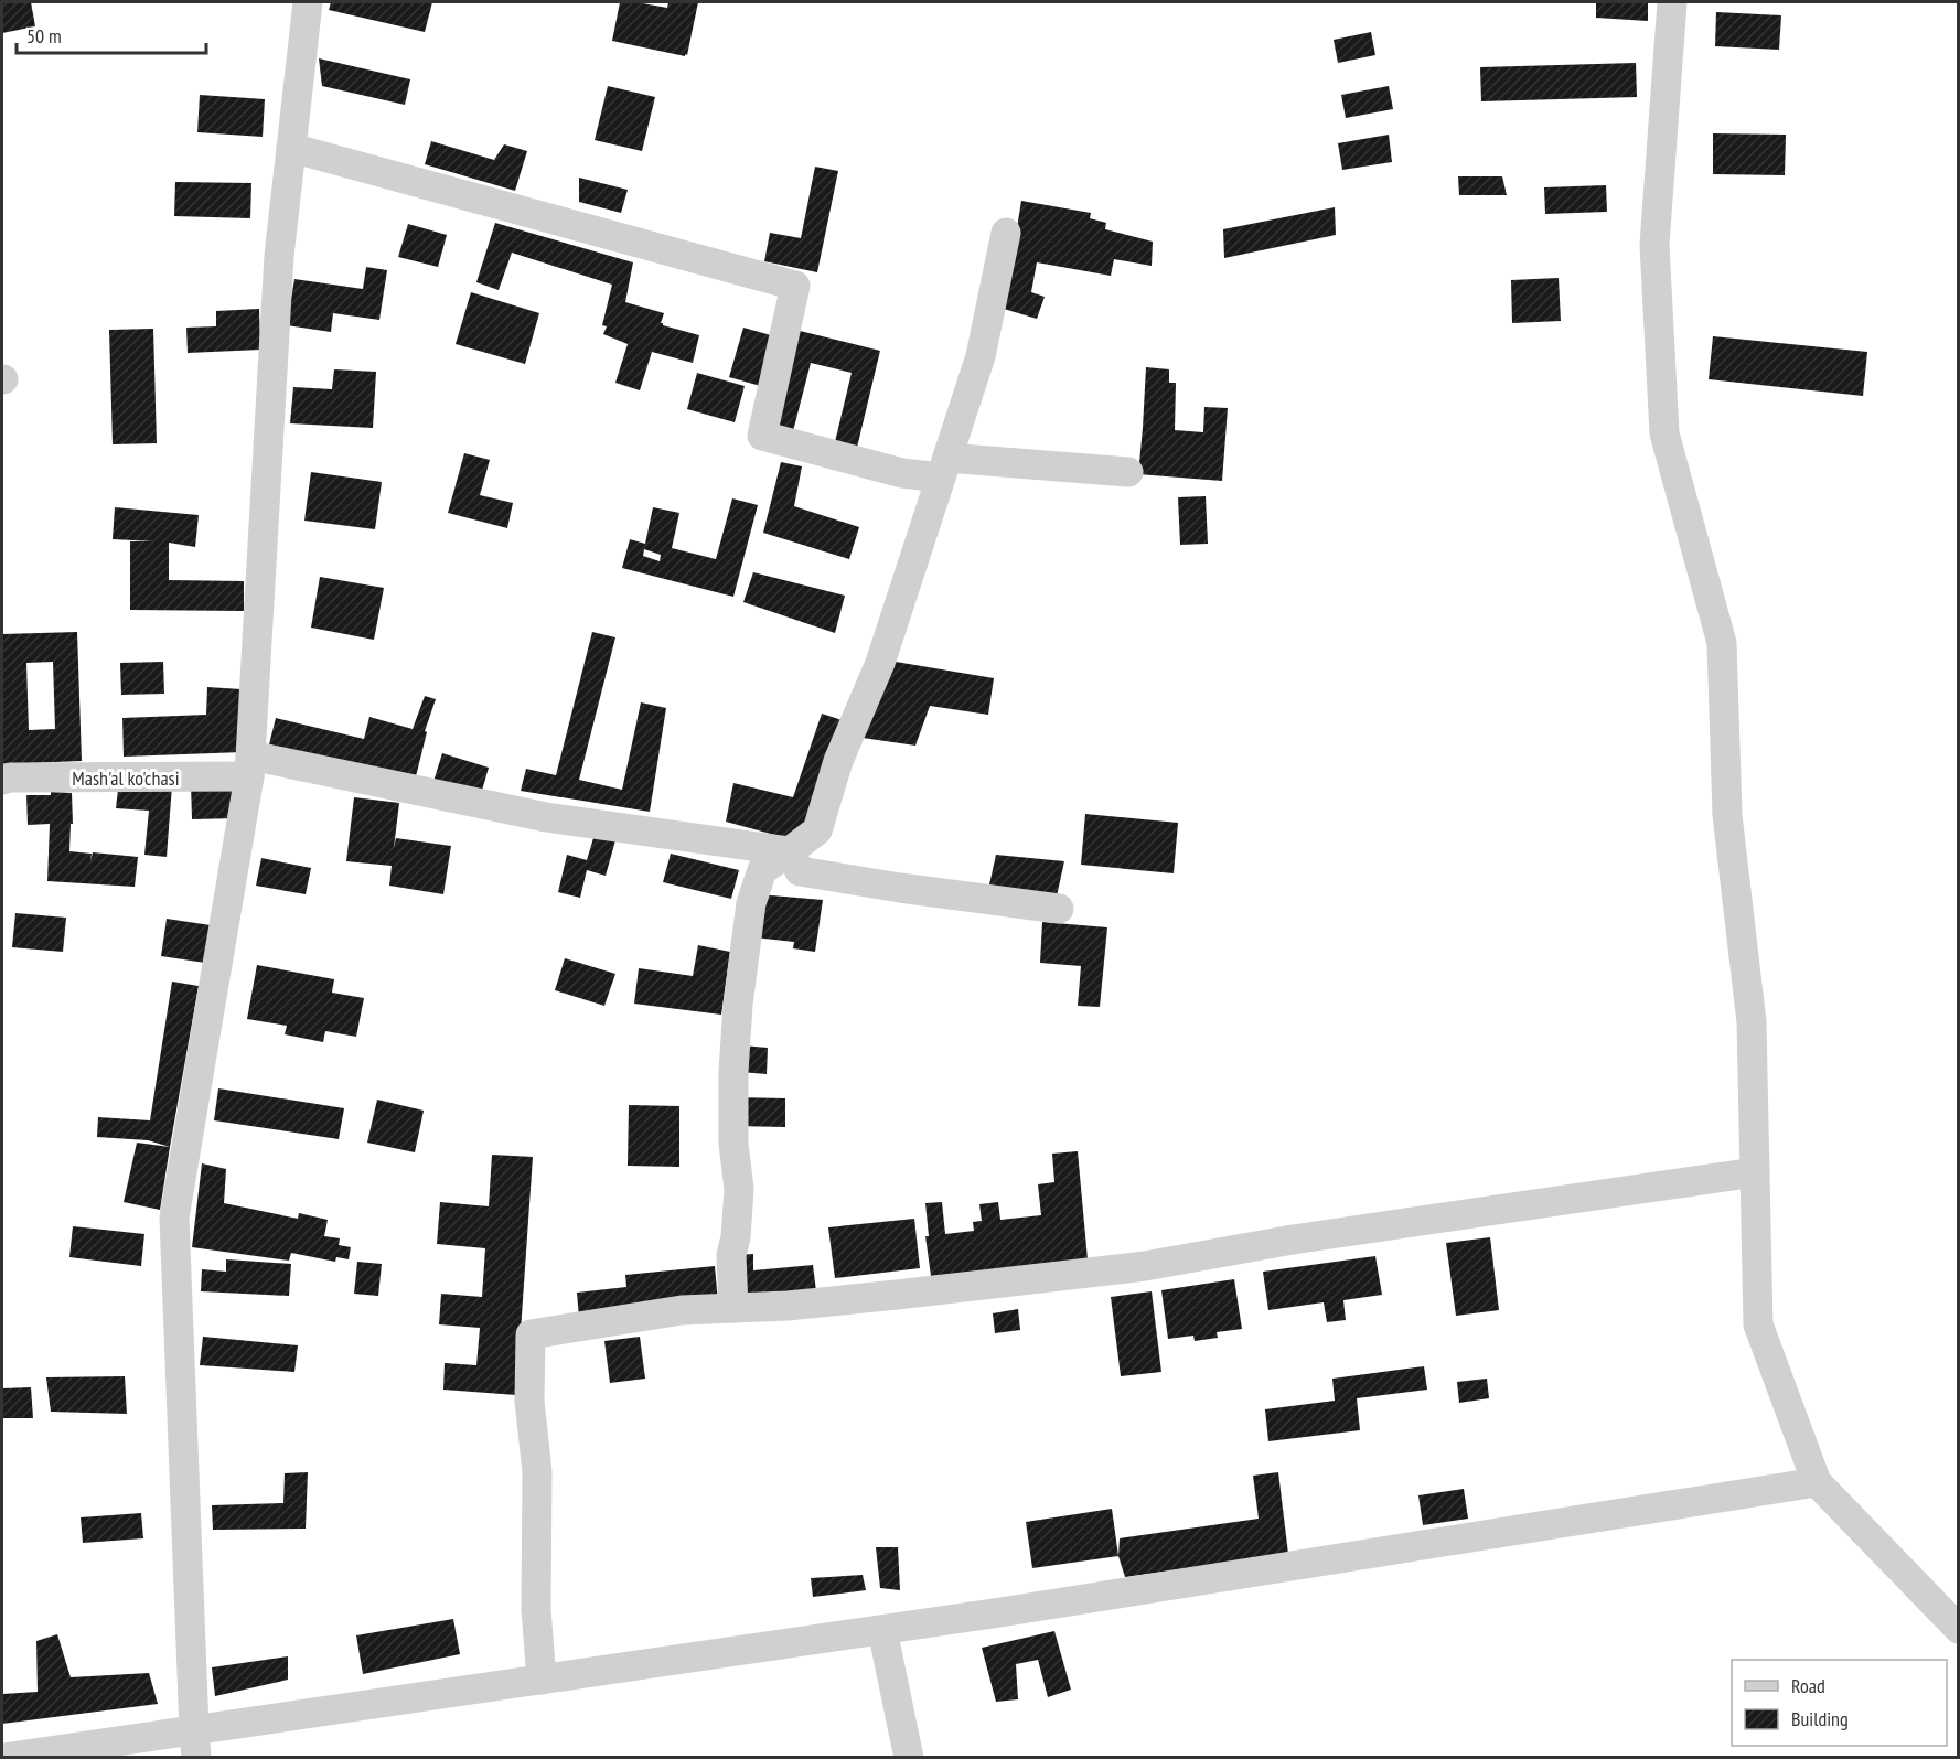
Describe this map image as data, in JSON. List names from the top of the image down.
{
  "streets": {
    "street": ["Mash'al ko'chasi"]
  },
  "legend": ["Road", "Building"],
  "scale_bar": "50 m"
}
